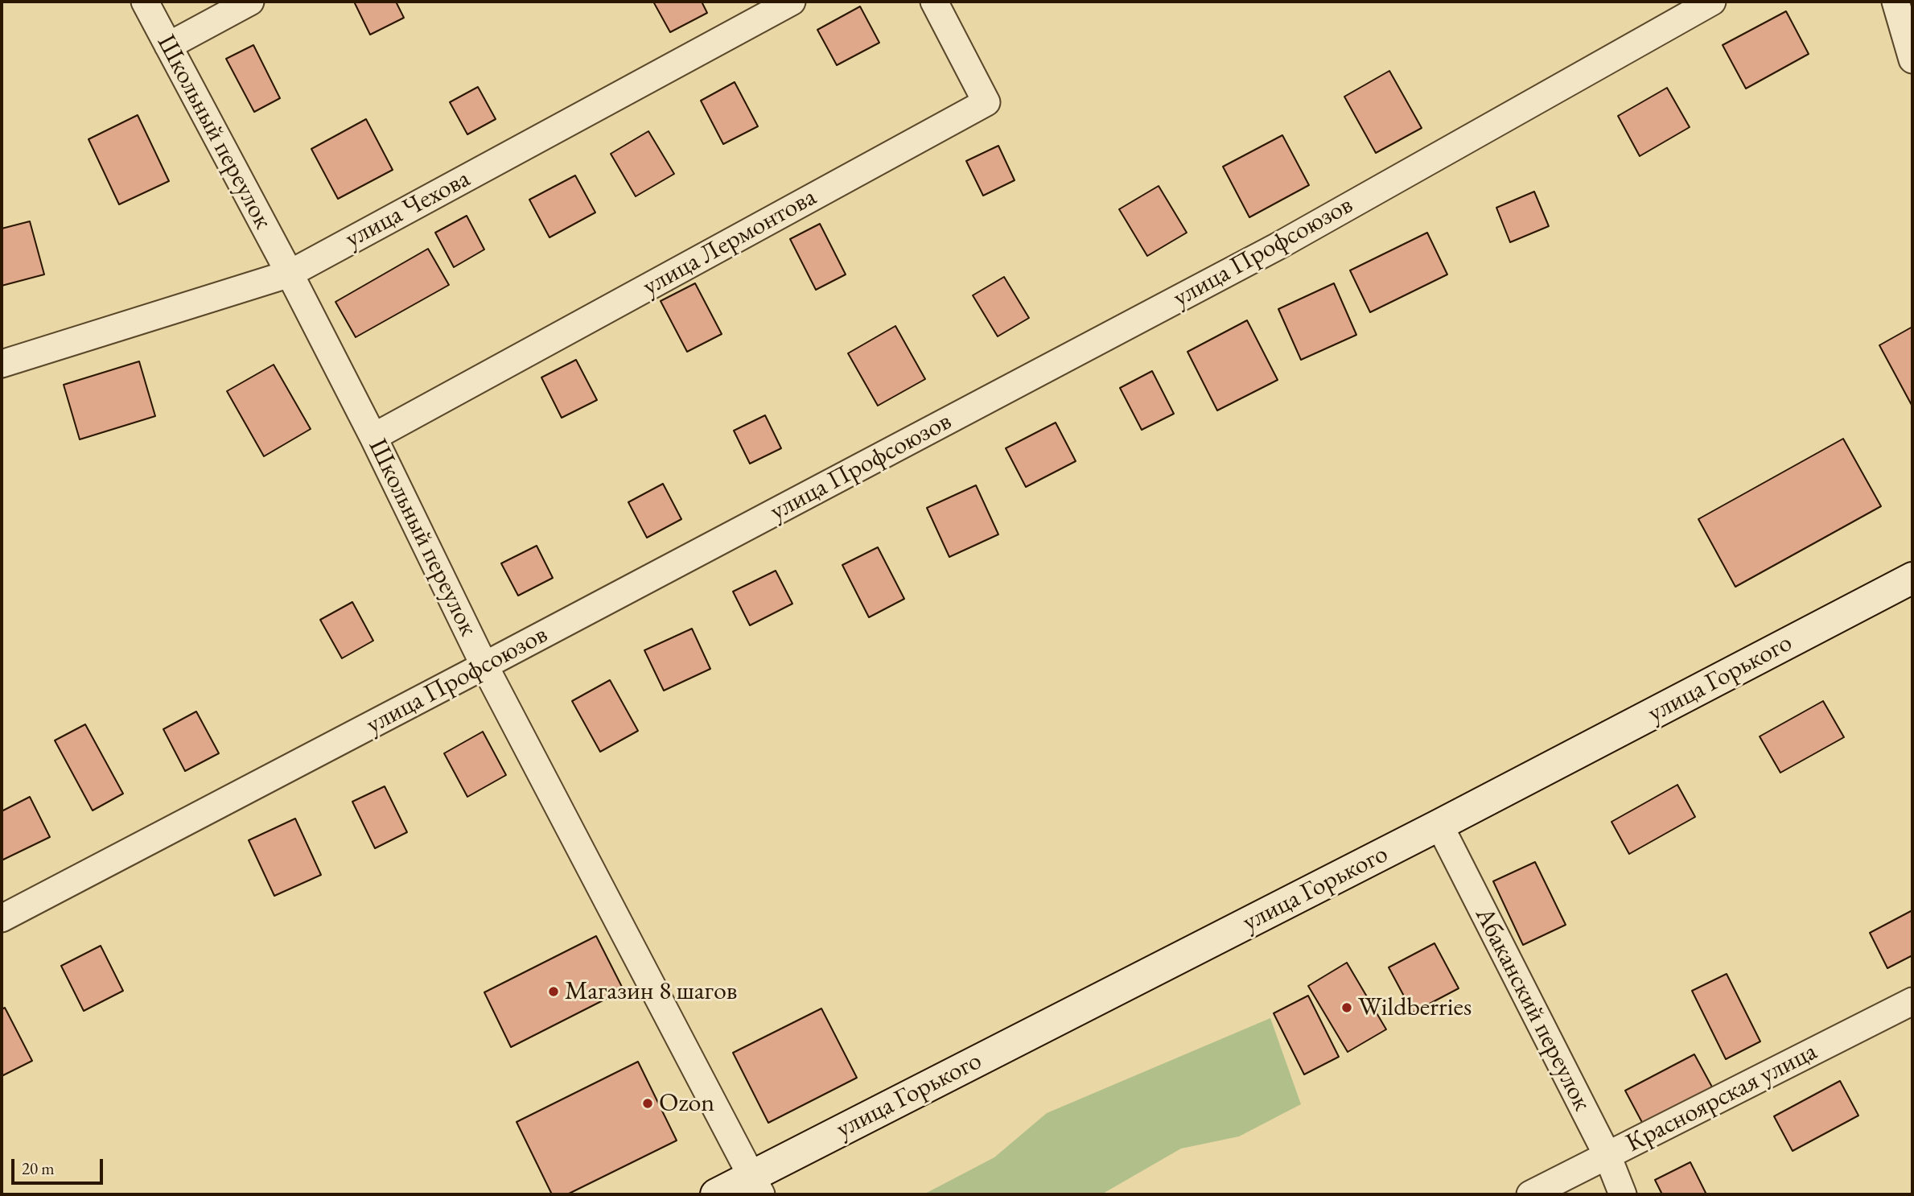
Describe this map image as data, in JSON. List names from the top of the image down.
{
  "streets": {
    "street": [
      "Школьный переулок",
      "улица Чехова",
      "улица Лермонтова",
      "улица Профсоюзов",
      "улица Горького",
      "Абаканский переулок",
      "Красноярская улица"
    ]
  },
  "crossings": [
    ["Школьный переулок", "улица Чехова"],
    ["Школьный переулок", "улица Лермонтова"],
    ["Школьный переулок", "улица Профсоюзов"],
    ["Школьный переулок", "улица Горького"],
    ["улица Горького", "Абаканский переулок"],
    ["Абаканский переулок", "Красноярская улица"]
  ],
  "places": ["Магазин 8 шагов", "Wildberries", "Ozon"],
  "scale_bar": "20 m"
}
